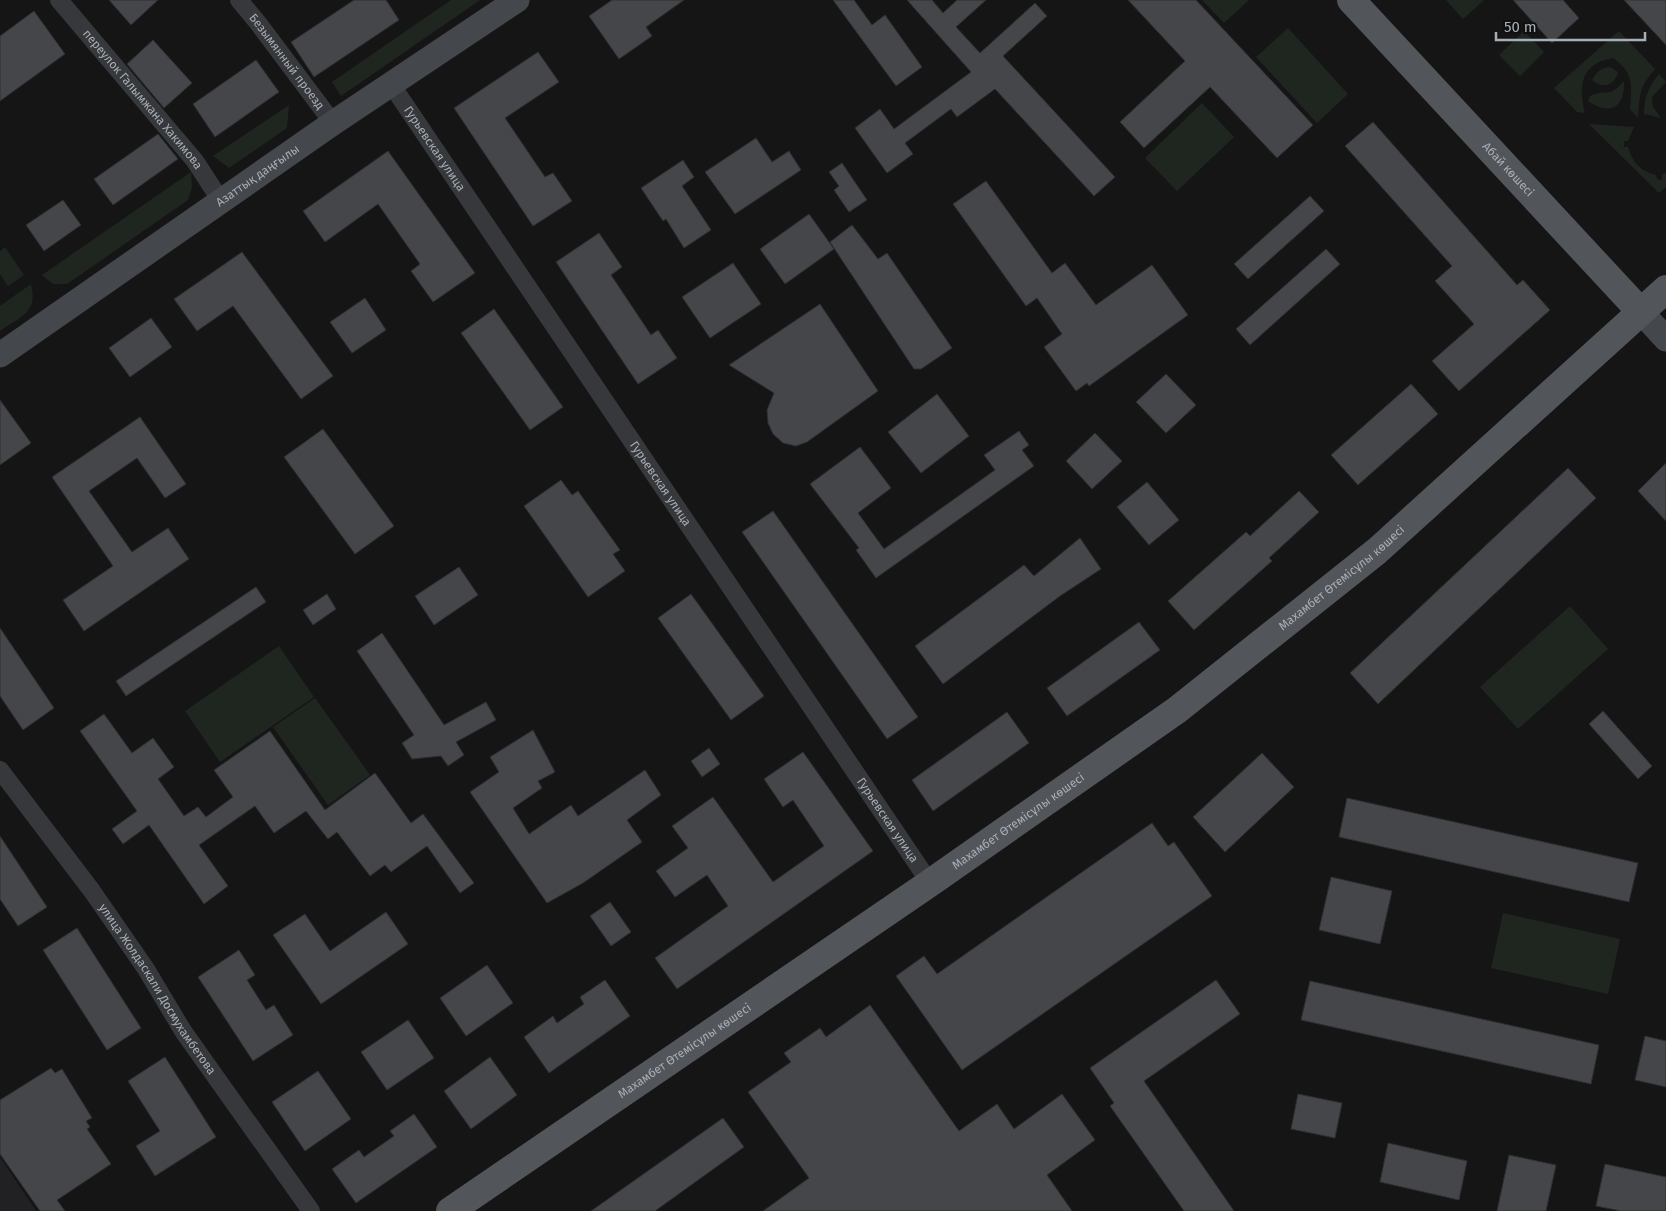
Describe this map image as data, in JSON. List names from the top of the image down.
{
  "streets": {
    "main road": ["Абай көшесі", "Махамбет Өтемісұлы көшесі"],
    "street": [
      "Безымянный проезд",
      "переулок Галымжана Хакимова",
      "Гурьевская улица",
      "Азаттық даңғылы",
      "улица Жолдаскали Досмухамбетова"
    ]
  },
  "crossings": [
    ["Безымянный проезд", "Азаттық даңғылы"],
    ["переулок Галымжана Хакимова", "Азаттық даңғылы"],
    ["Гурьевская улица", "Азаттық даңғылы"],
    ["Гурьевская улица", "Махамбет Өтемісұлы көшесі"],
    ["Абай көшесі", "Махамбет Өтемісұлы көшесі"]
  ],
  "scale_bar": "50 m"
}
